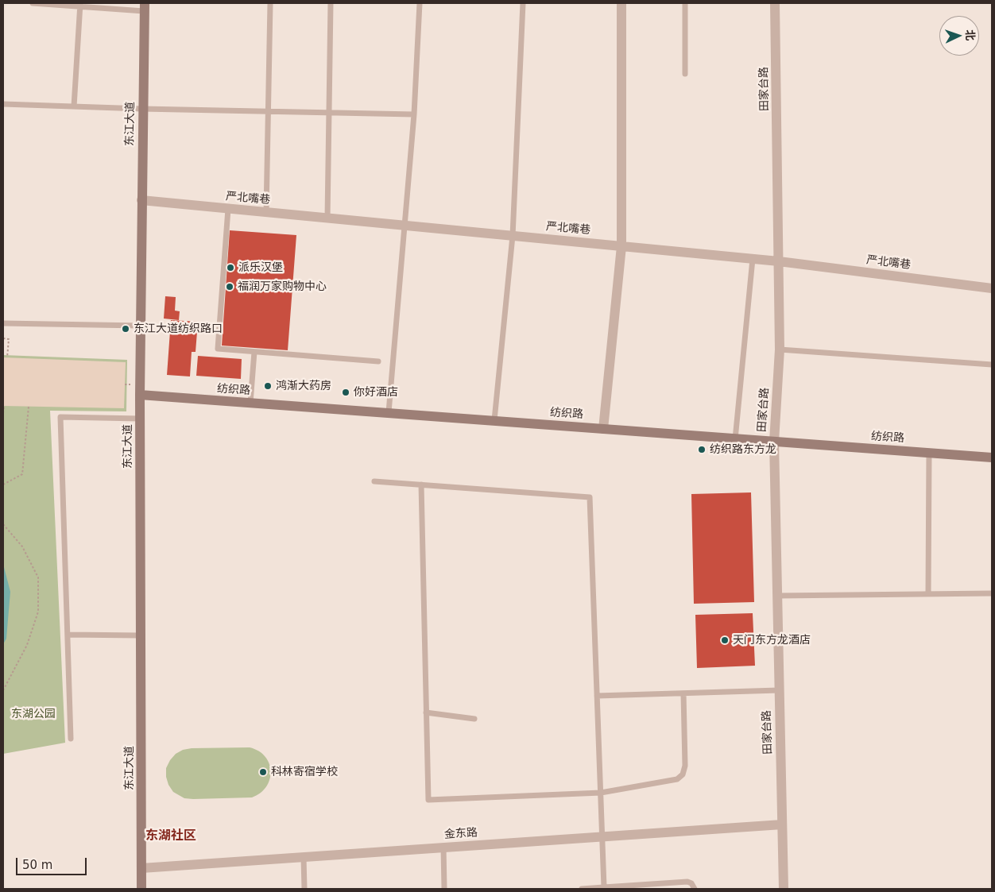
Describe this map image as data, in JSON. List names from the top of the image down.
{
  "streets": {
    "street": [
      "田家台路",
      "东江大道",
      "严北嘴巷",
      "纺织路",
      "金东路"
    ]
  },
  "crossings": [
    ["田家台路", "严北嘴巷"],
    ["田家台路", "纺织路"],
    ["田家台路", "金东路"],
    ["东江大道", "严北嘴巷"],
    ["东江大道", "纺织路"],
    ["东江大道", "金东路"]
  ],
  "districts": ["东湖社区"],
  "parks": ["东湖公园"],
  "places": [
    "派乐汉堡",
    "福润万家购物中心",
    "东江大道纺织路口",
    "鸿渐大药房",
    "你好酒店",
    "纺织路东方龙",
    "天门东方龙酒店",
    "科林寄宿学校"
  ],
  "scale_bar": "50 m",
  "north": "right"
}
